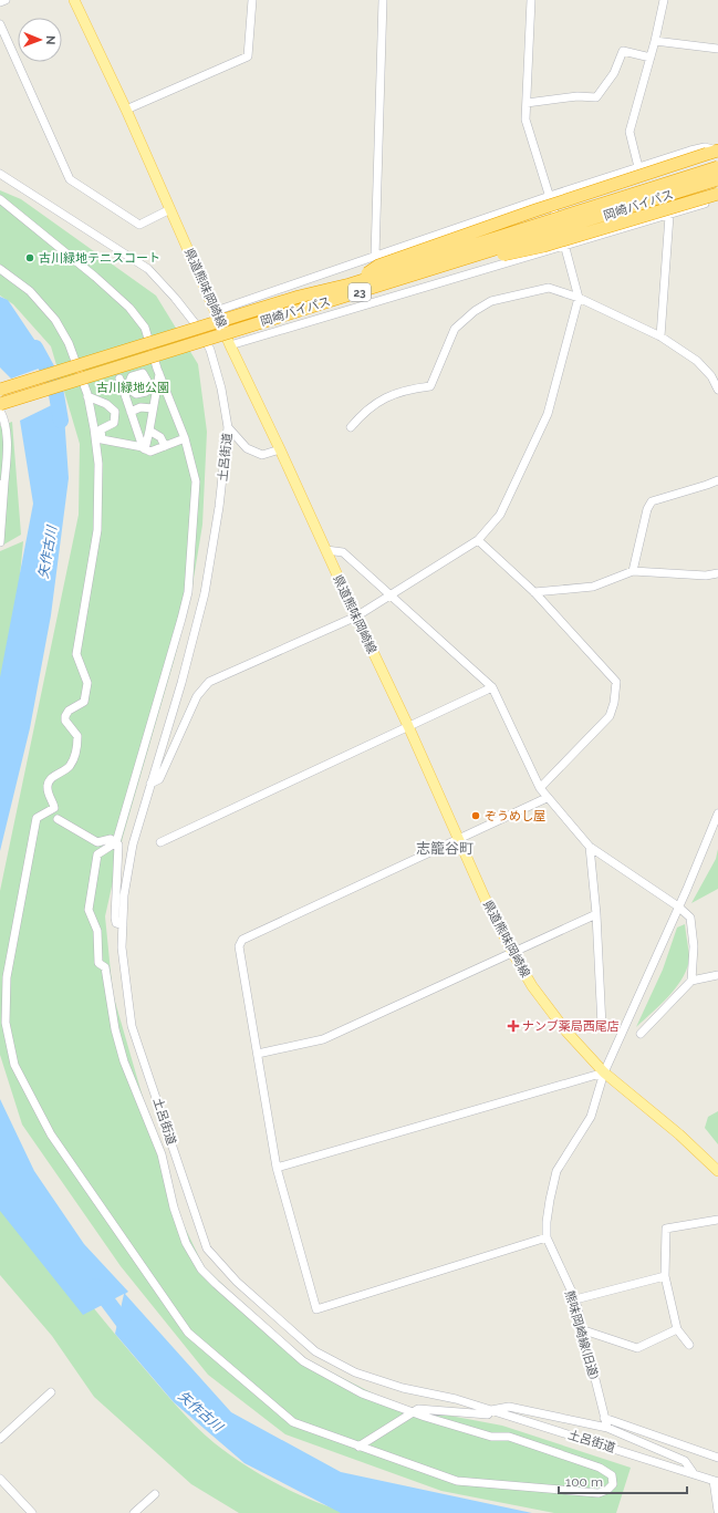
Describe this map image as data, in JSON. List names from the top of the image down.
{
  "streets": {
    "highway": ["岡崎バイパス", "23"],
    "main road": ["県道熊味岡崎線"],
    "street": ["土呂街道", "熊味岡崎線(旧道)"]
  },
  "crossings": [
    ["岡崎バイパス", "23"],
    ["県道熊味岡崎線", "熊味岡崎線(旧道)"]
  ],
  "districts": ["志籠谷町"],
  "water": ["矢作古川"],
  "parks": ["古川緑地公園"],
  "places": {
    "other": ["古川緑地テニスコート", "ぞうめし屋"],
    "health": ["ナンブ薬局西尾店"]
  },
  "scale_bar": "100 m",
  "north": "right"
}
